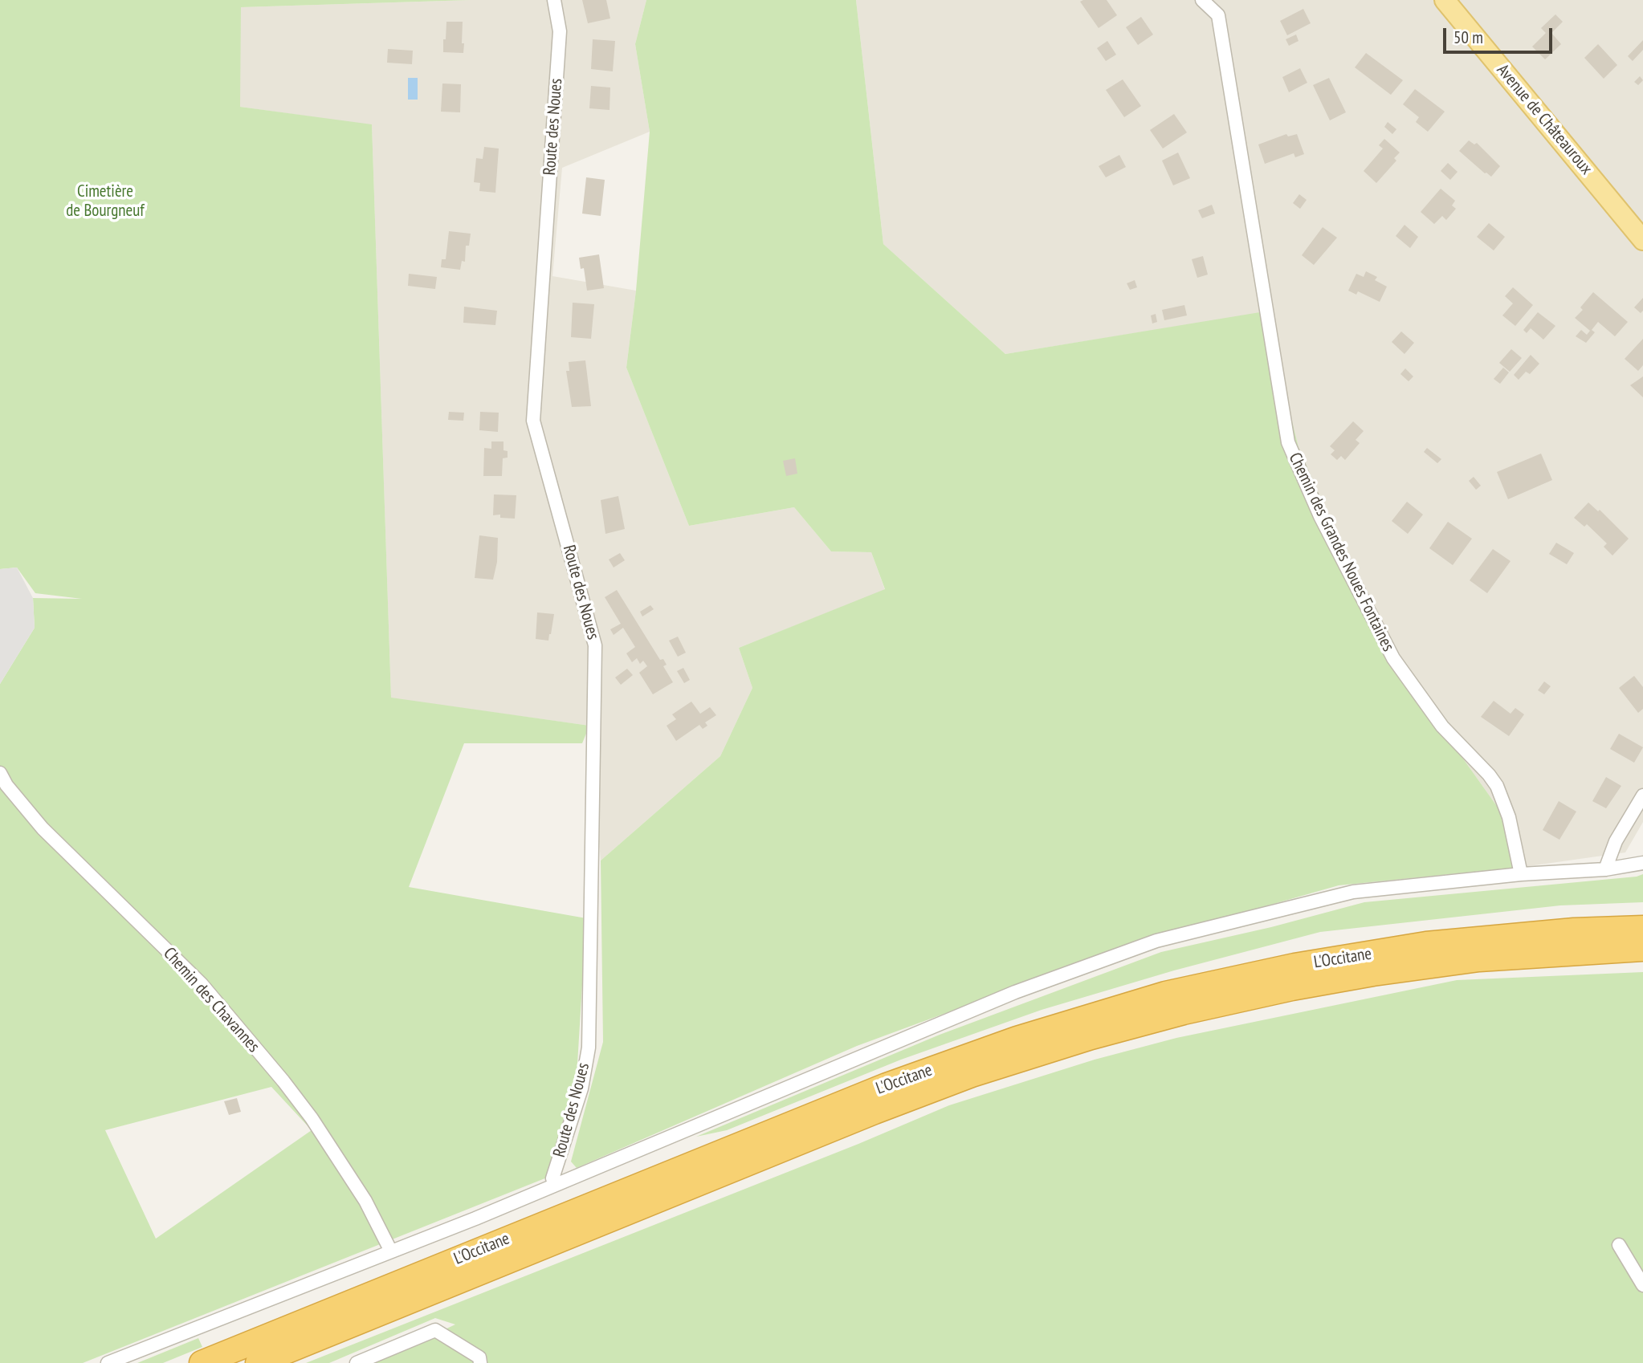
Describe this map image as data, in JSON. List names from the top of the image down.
{
  "streets": {
    "highway": ["L'Occitane"],
    "main road": ["Avenue de Châteauroux"],
    "street": ["Route des Noues", "Chemin des Grandes Noues Fontaines", "Chemin des Chavannes"]
  },
  "parks": ["Cimetière de Bourgneuf"],
  "scale_bar": "50 m"
}
